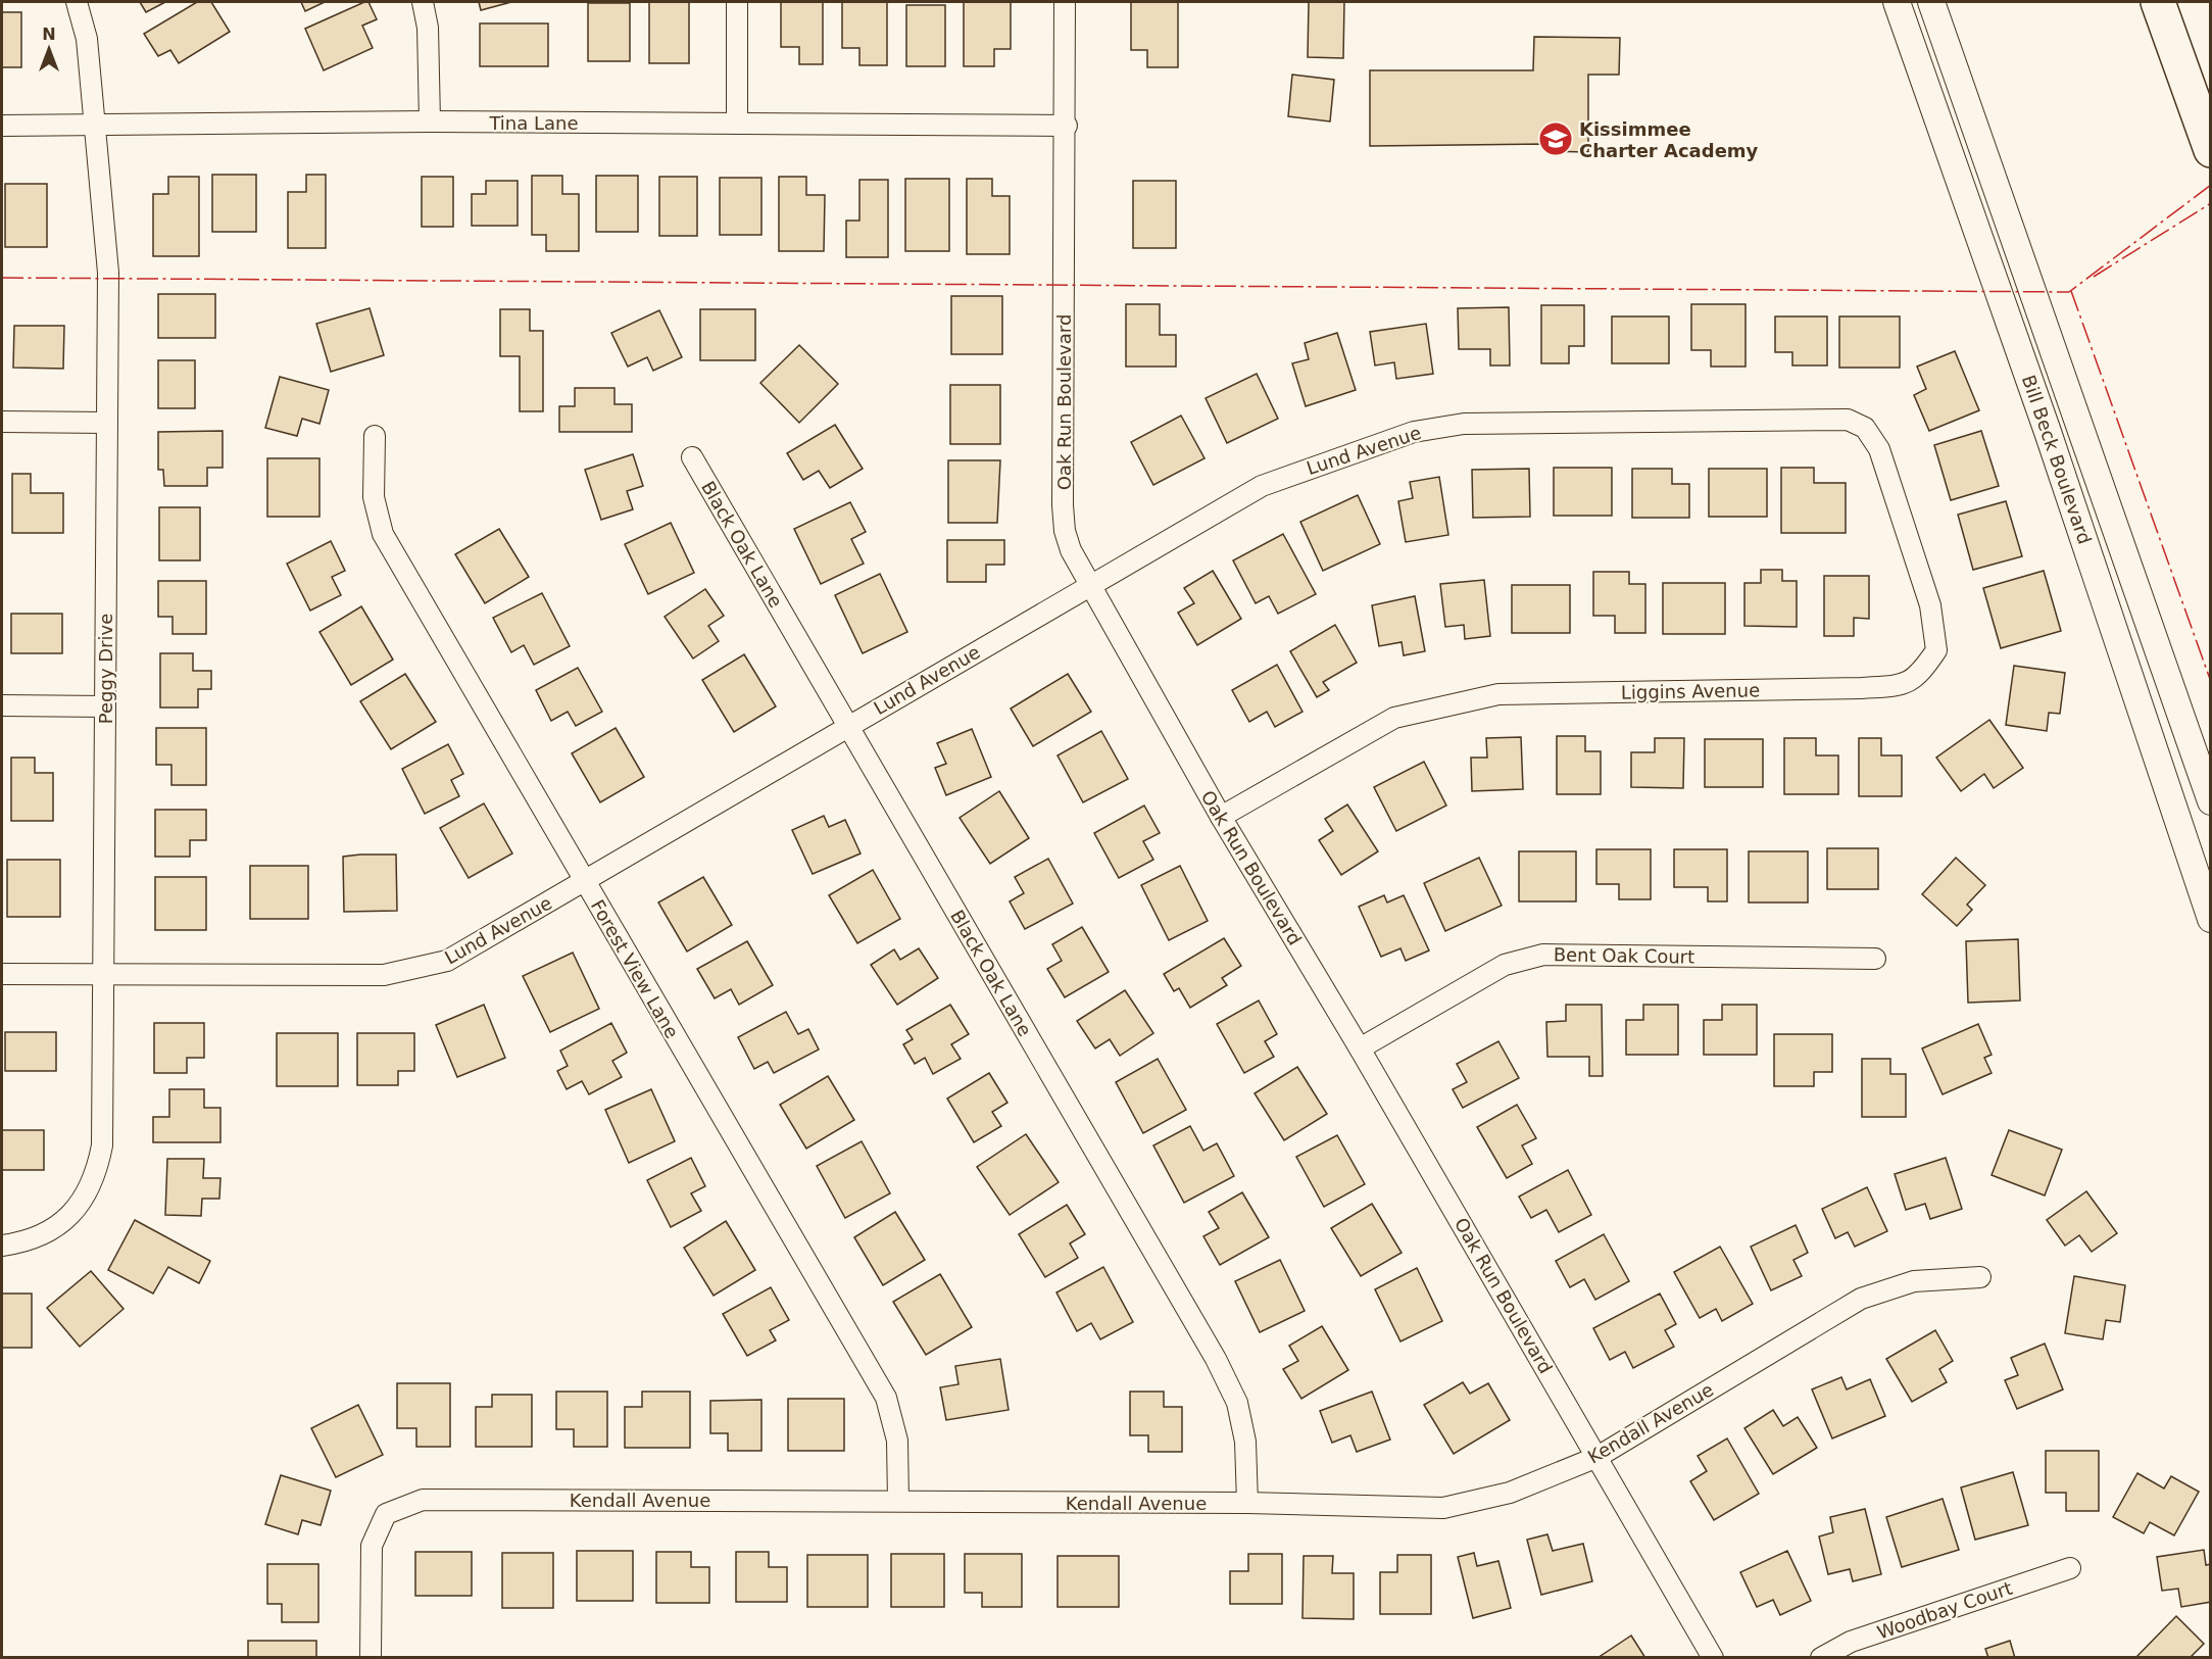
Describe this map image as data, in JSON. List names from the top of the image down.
{
  "streets": {
    "street": [
      "Tina Lane",
      "Oak Run Boulevard",
      "Lund Avenue",
      "Bill Beck Boulevard",
      "Black Oak Lane",
      "Peggy Drive",
      "Liggins Avenue",
      "Bent Oak Court",
      "Forest View Lane",
      "Kendall Avenue",
      "Woodbay Court"
    ]
  },
  "crossings": [
    ["Tina Lane", "Oak Run Boulevard"],
    ["Tina Lane", "Peggy Drive"],
    ["Oak Run Boulevard", "Lund Avenue"],
    ["Oak Run Boulevard", "Liggins Avenue"],
    ["Oak Run Boulevard", "Bent Oak Court"],
    ["Oak Run Boulevard", "Kendall Avenue"],
    ["Lund Avenue", "Black Oak Lane"],
    ["Lund Avenue", "Peggy Drive"],
    ["Lund Avenue", "Liggins Avenue"],
    ["Lund Avenue", "Forest View Lane"],
    ["Black Oak Lane", "Kendall Avenue"],
    ["Forest View Lane", "Kendall Avenue"]
  ],
  "places": {
    "school or university": ["Kissimmee Charter Academy"]
  },
  "north": "top"
}
